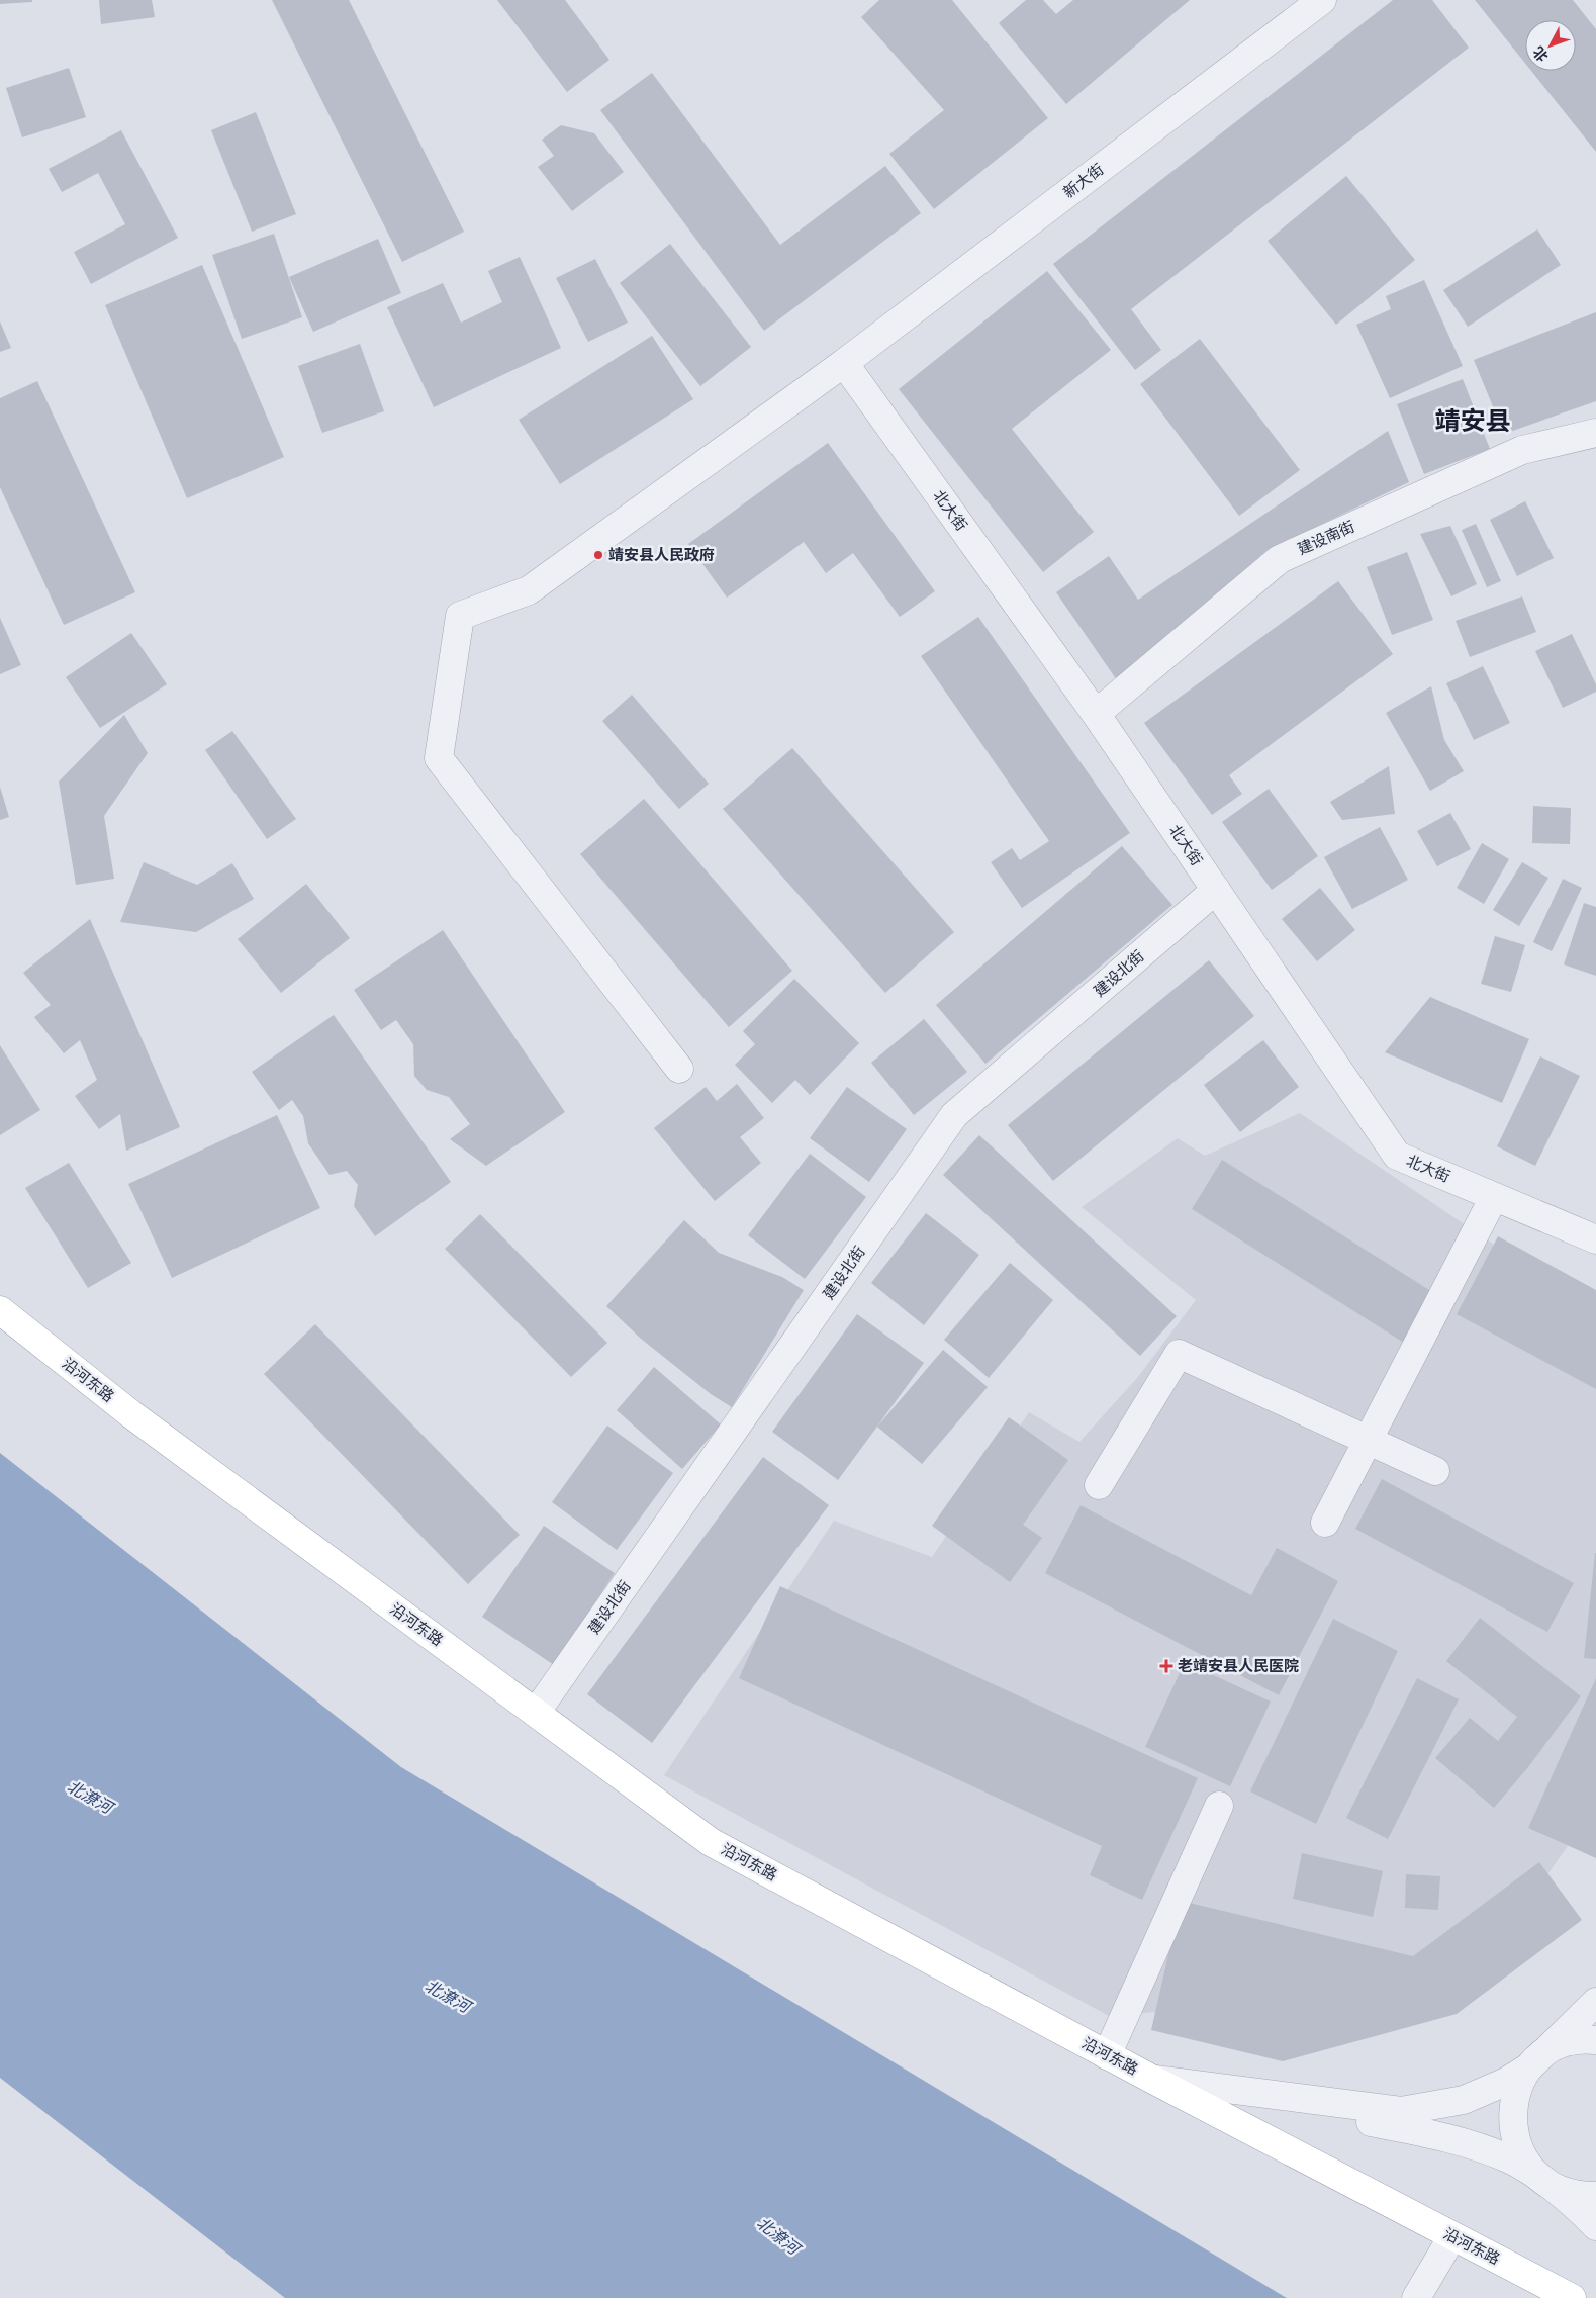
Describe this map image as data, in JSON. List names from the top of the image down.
{
  "streets": {
    "main road": ["沿河东路"],
    "street": [
      "新大街",
      "北大街",
      "建设南街",
      "建设北街"
    ]
  },
  "crossings": [
    ["新大街", "北大街"],
    ["北大街", "建设南街"],
    ["北大街", "建设北街"],
    ["建设北街", "沿河东路"]
  ],
  "districts": ["靖安县"],
  "water": ["北潦河"],
  "places": {
    "other": ["靖安县人民政府"],
    "health": ["老靖安县人民医院"]
  },
  "north": "bottom left"
}
